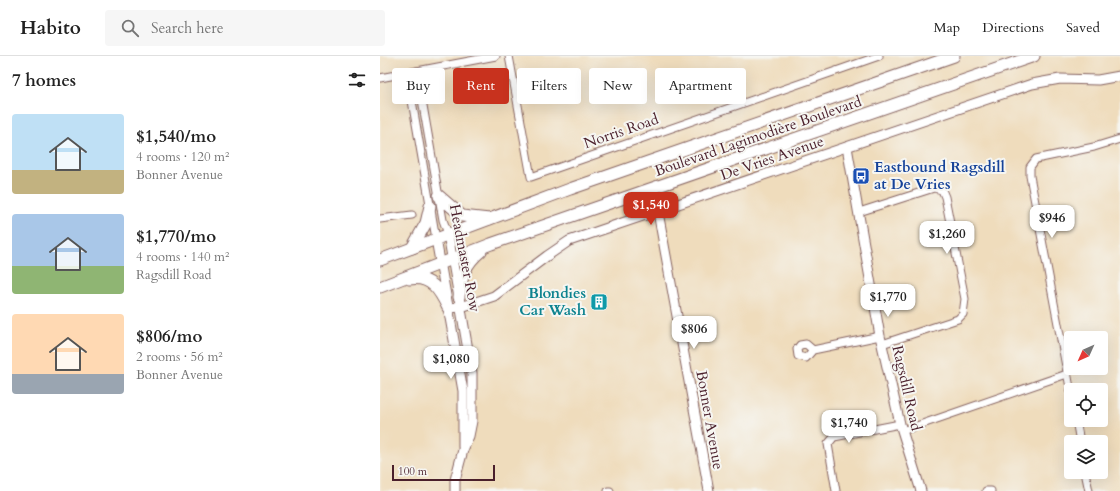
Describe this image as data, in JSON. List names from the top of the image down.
{
  "streets": {
    "main road": ["Boulevard Lagimodière Boulevard"],
    "street": [
      "Norris Road",
      "De Vries Avenue",
      "Headmaster Row",
      "Ragsdill Road",
      "Bonner Avenue"
    ]
  },
  "crossings": [
    ["Boulevard Lagimodière Boulevard", "Headmaster Row"],
    ["De Vries Avenue", "Headmaster Row"],
    ["De Vries Avenue", "Ragsdill Road"],
    ["De Vries Avenue", "Bonner Avenue"]
  ],
  "places": {
    "bus stop": ["Eastbound Ragsdill at De Vries"],
    "building": ["Blondies Car Wash"]
  },
  "scale_bar": "100 m",
  "north": "bottom left",
  "page": {
    "header": "Habito",
    "search": "Search here",
    "nav": ["Map", "Directions", "Saved"],
    "heading": "7 homes",
    "chip": [
      "Buy",
      "Rent",
      "Filters",
      "New",
      "Apartment"
    ],
    "list": [
      {
        "name": "$1,540/mo",
        "note": "4 rooms · 120 m² · Bonner Avenue"
      },
      {
        "name": "$1,770/mo",
        "note": "4 rooms · 140 m² · Ragsdill Road"
      },
      {
        "name": "$806/mo",
        "note": "2 rooms · 56 m² · Bonner Avenue"
      }
    ],
    "price": [
      "$1,540",
      "$946",
      "$1,260",
      "$1,770",
      "$806",
      "$1,080",
      "$1,740"
    ],
    "scale": "100 m"
  }
}
